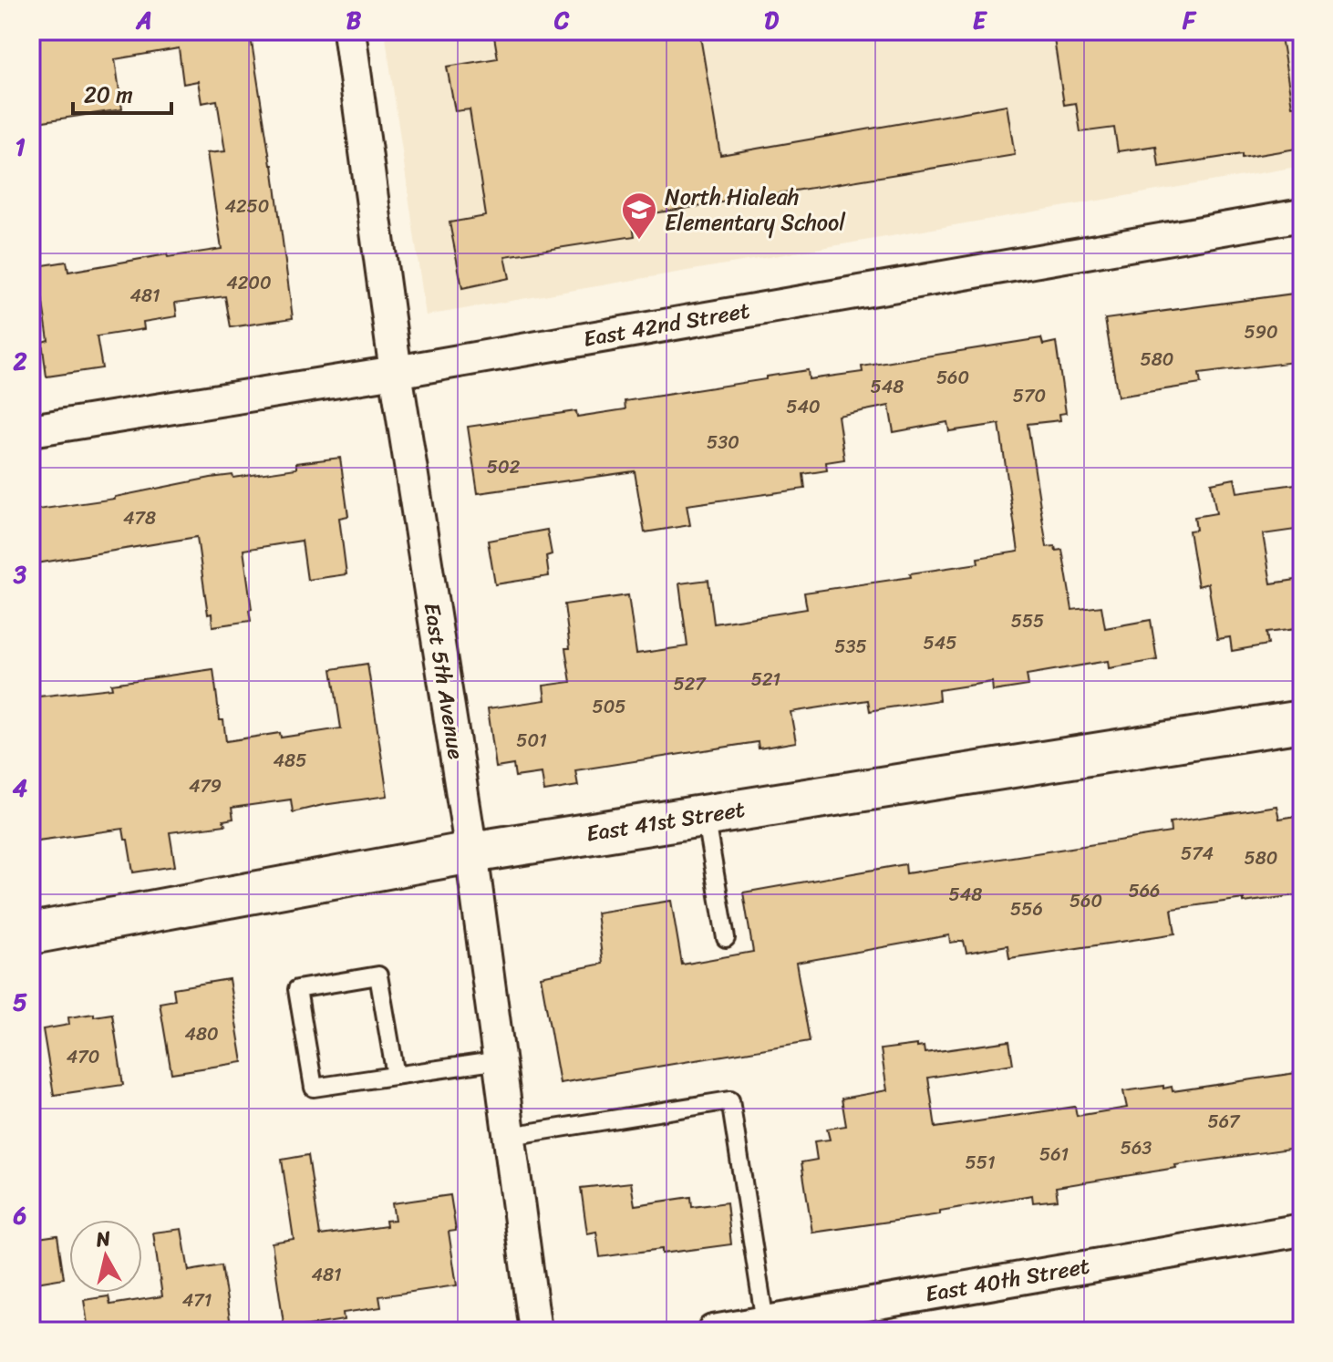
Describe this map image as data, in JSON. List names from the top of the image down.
{
  "streets": {
    "street": [
      "East 42nd Street",
      "East 5th Avenue",
      "East 41st Street",
      "East 40th Street"
    ]
  },
  "crossings": [
    ["East 42nd Street", "East 5th Avenue"],
    ["East 5th Avenue", "East 41st Street"]
  ],
  "places": {
    "school or university": ["North Hialeah Elementary School"]
  },
  "house_numbers": [
    "4250",
    "4200",
    "481",
    "590",
    "580",
    "560",
    "548",
    "570",
    "540",
    "530",
    "502",
    "478",
    "555",
    "545",
    "535",
    "521",
    "527",
    "505",
    "501",
    "485",
    "479",
    "574",
    "580",
    "566",
    "548",
    "560",
    "556",
    "480",
    "470",
    "567",
    "563",
    "561",
    "551",
    "481",
    "471"
  ],
  "scale_bar": "20 m",
  "north": "top",
  "grid": {
    "columns": [
      "A",
      "B",
      "C",
      "D",
      "E",
      "F"
    ],
    "rows": [
      "1",
      "2",
      "3",
      "4",
      "5",
      "6"
    ]
  }
}
